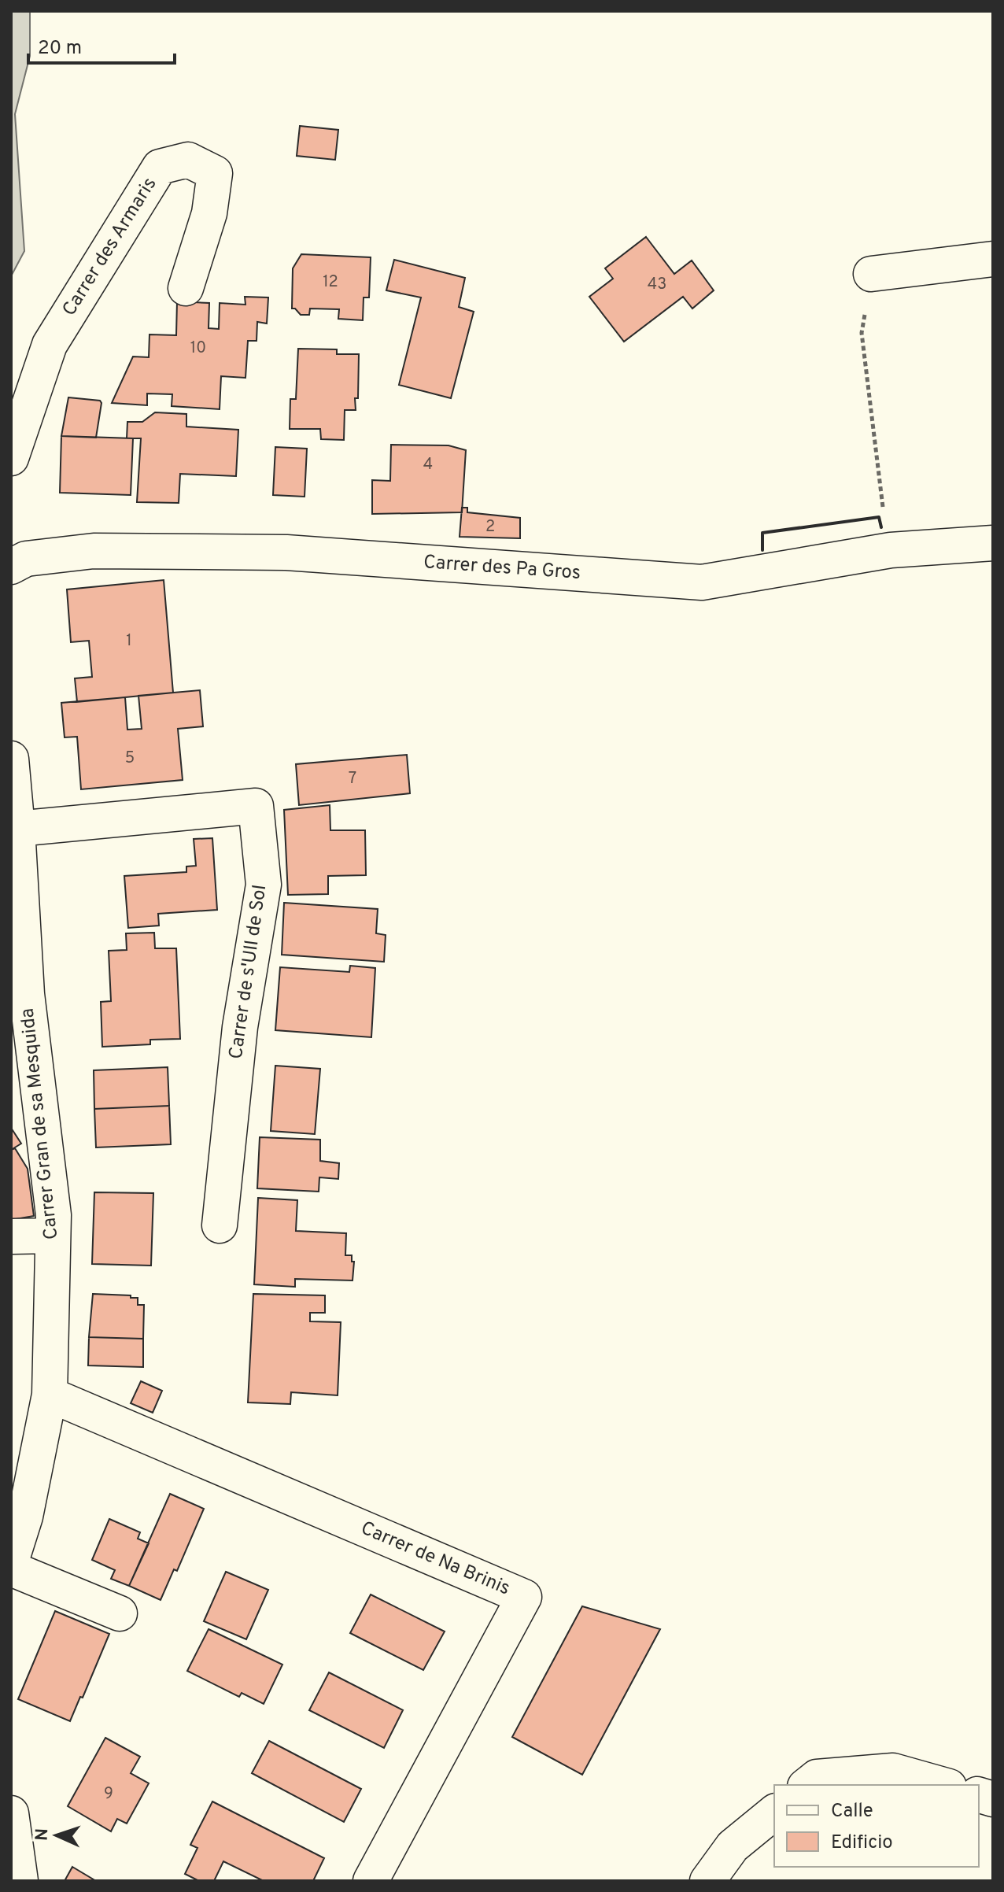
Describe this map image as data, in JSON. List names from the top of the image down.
{
  "streets": {
    "street": [
      "Carrer des Armaris",
      "Carrer des Pa Gros",
      "Carrer de s'Ull de Sol",
      "Carrer Gran de sa Mesquida",
      "Carrer de Na Brinis"
    ]
  },
  "crossings": [
    ["Carrer de s'Ull de Sol", "Carrer Gran de sa Mesquida"],
    ["Carrer Gran de sa Mesquida", "Carrer de Na Brinis"]
  ],
  "house_numbers": [
    "12",
    "43",
    "10",
    "4",
    "2",
    "1",
    "5",
    "7",
    "9"
  ],
  "legend": ["Calle", "Edificio"],
  "scale_bar": "20 m",
  "north": "left"
}
